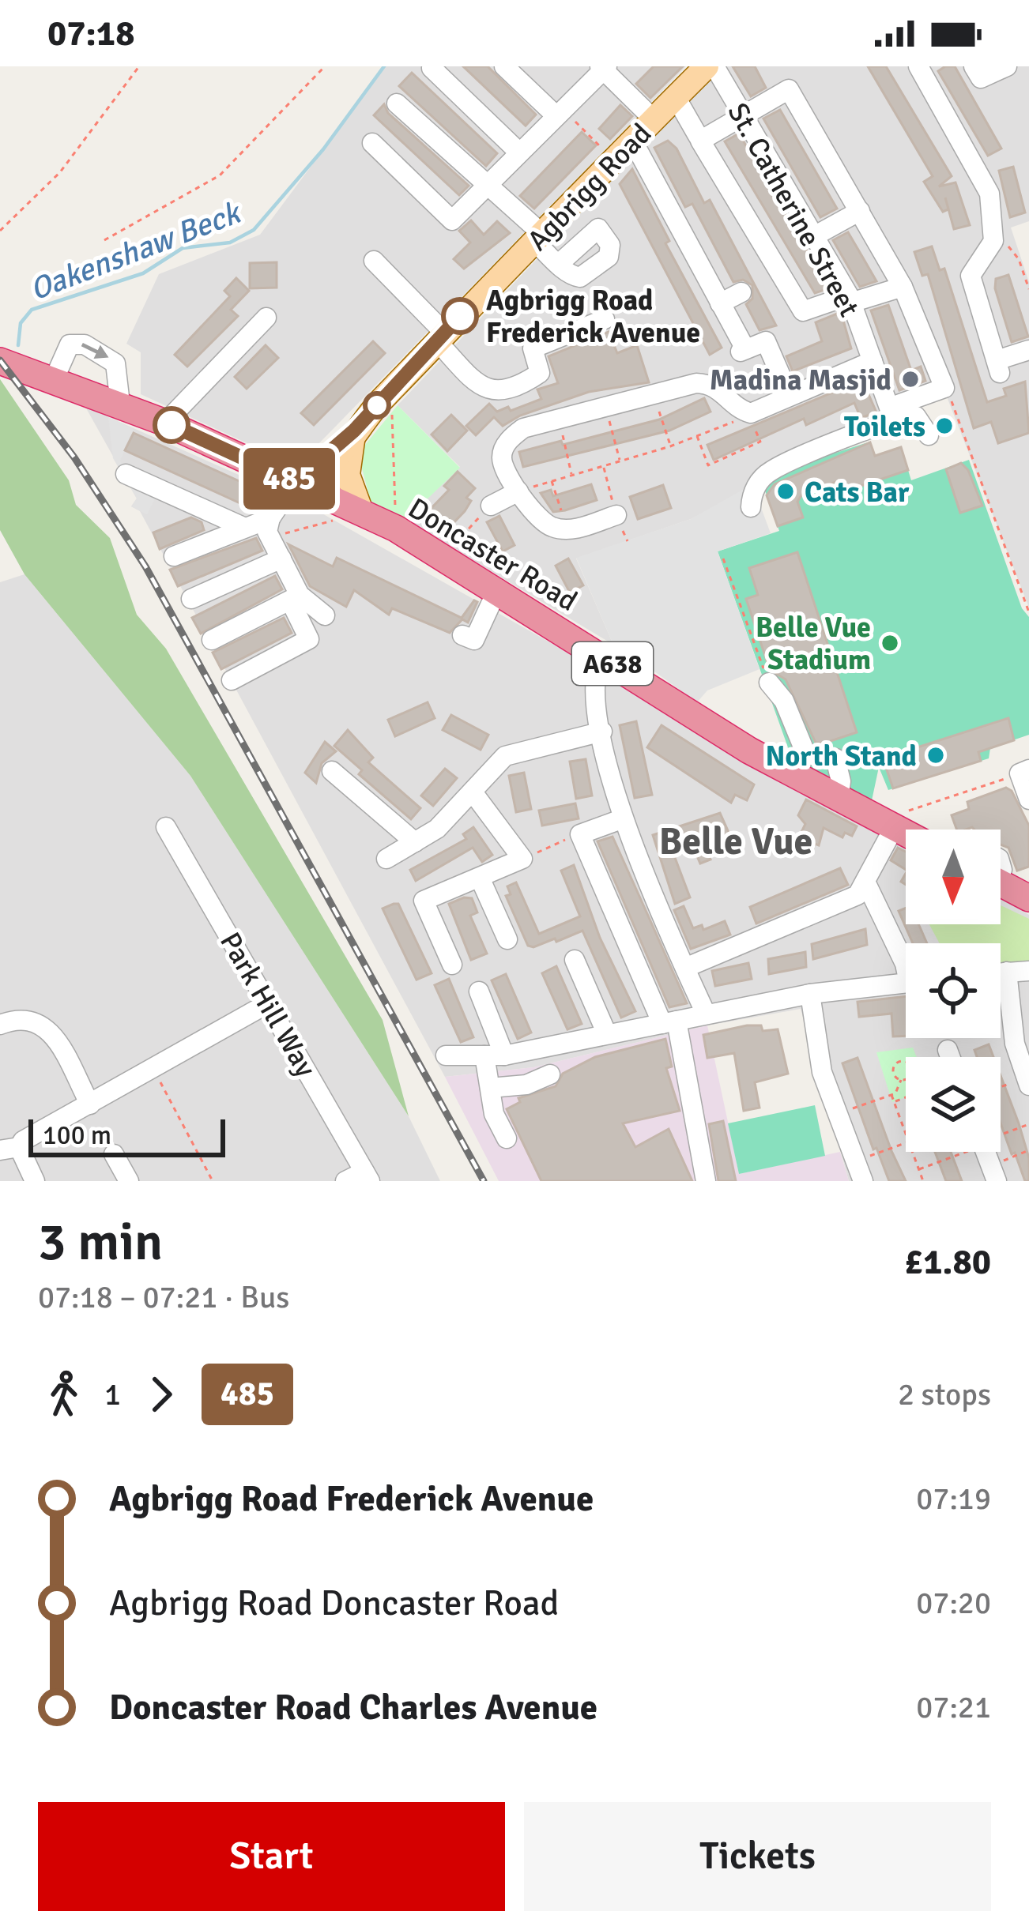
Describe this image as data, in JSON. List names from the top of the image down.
{
  "streets": {
    "highway": ["Doncaster Road", "A638"],
    "main road": ["Agbrigg Road"],
    "street": ["St. Catherine Street", "Park Hill Way"]
  },
  "crossings": [
    ["Agbrigg Road", "Doncaster Road"]
  ],
  "districts": ["Belle Vue"],
  "water": ["Oakenshaw Beck"],
  "places": [
    "Agbrigg Road Frederick Avenue",
    "Madina Masjid",
    "Toilets",
    "Cats Bar",
    "Belle Vue Stadium",
    "North Stand"
  ],
  "lines": ["bus line 485"],
  "scale_bar": "100 m",
  "north": "bottom",
  "page": {
    "status": "07:18",
    "on_map": "485",
    "scale": "100 m",
    "heading": ["3 min", "07:18 – 07:21 · Bus", "£1.80"],
    "legs": ["1", "485", "2 stops"],
    "list": [
      {
        "name": "Agbrigg Road Frederick Avenue",
        "value": "07:19"
      },
      {
        "name": "Agbrigg Road Doncaster Road",
        "value": "07:20"
      },
      {
        "name": "Doncaster Road Charles Avenue",
        "value": "07:21"
      }
    ],
    "buttons": ["Start", "Tickets"]
  }
}
